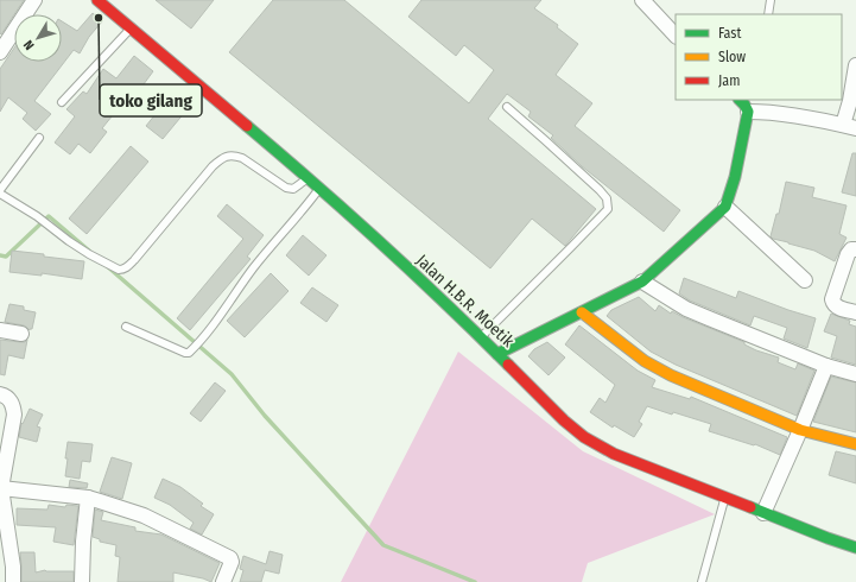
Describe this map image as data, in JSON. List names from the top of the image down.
{
  "streets": {
    "street": ["Jalan H.B.R. Moetik"]
  },
  "places": ["toko gilang"],
  "legend": ["Fast", "Slow", "Jam"],
  "north": "bottom left"
}
